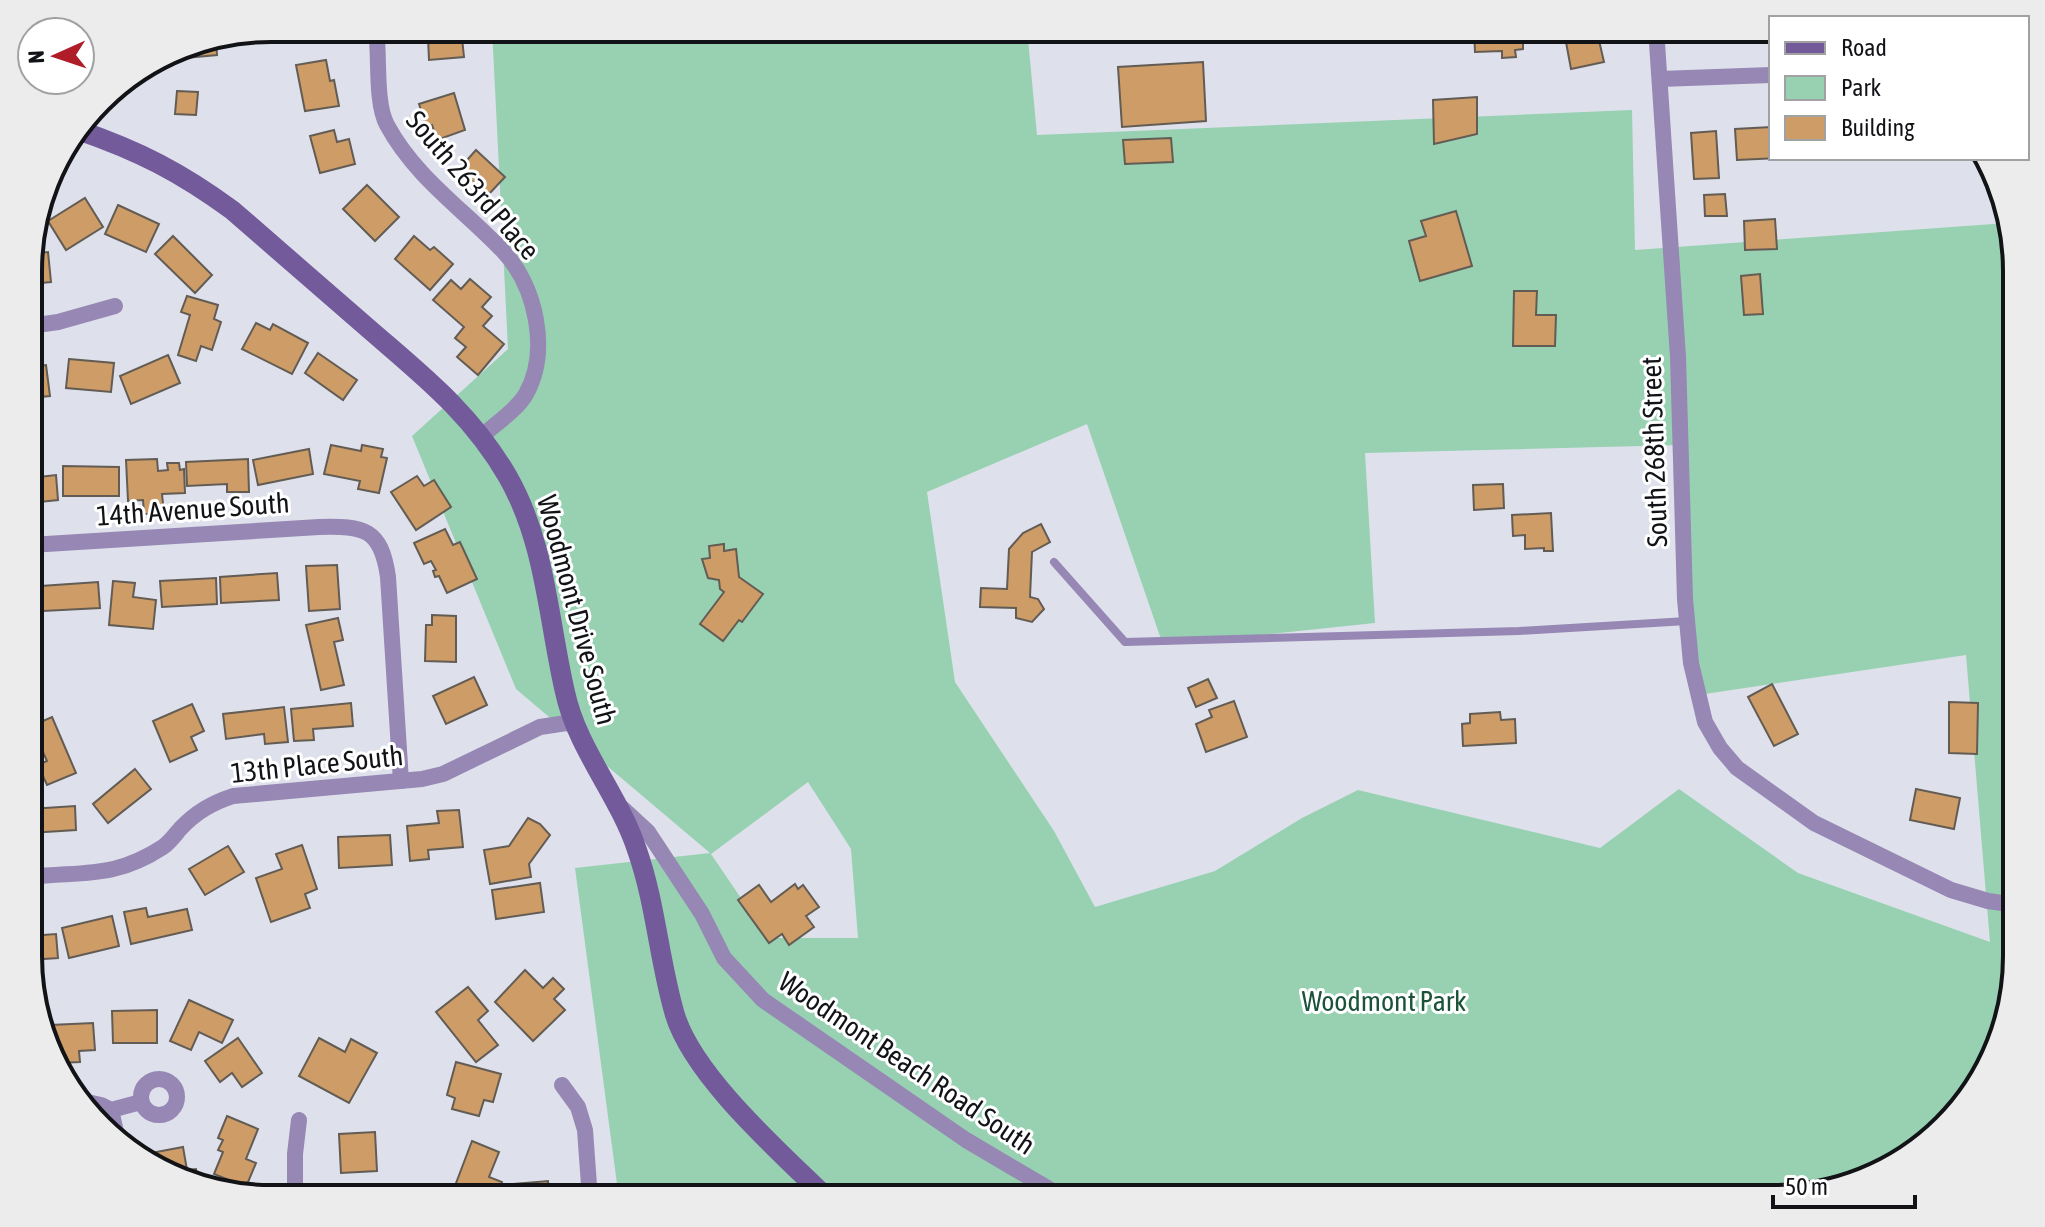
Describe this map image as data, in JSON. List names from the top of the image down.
{
  "streets": {
    "main road": ["Woodmont Drive South"],
    "street": [
      "South 263rd Place",
      "South 268th Street",
      "14th Avenue South",
      "13th Place South",
      "Woodmont Beach Road South"
    ]
  },
  "crossings": [
    ["South 263rd Place", "Woodmont Drive South"],
    ["14th Avenue South", "13th Place South"],
    ["Woodmont Drive South", "13th Place South"],
    ["Woodmont Drive South", "Woodmont Beach Road South"]
  ],
  "parks": ["Woodmont Park"],
  "legend": ["Road", "Park", "Building"],
  "scale_bar": "50 m",
  "north": "left"
}
